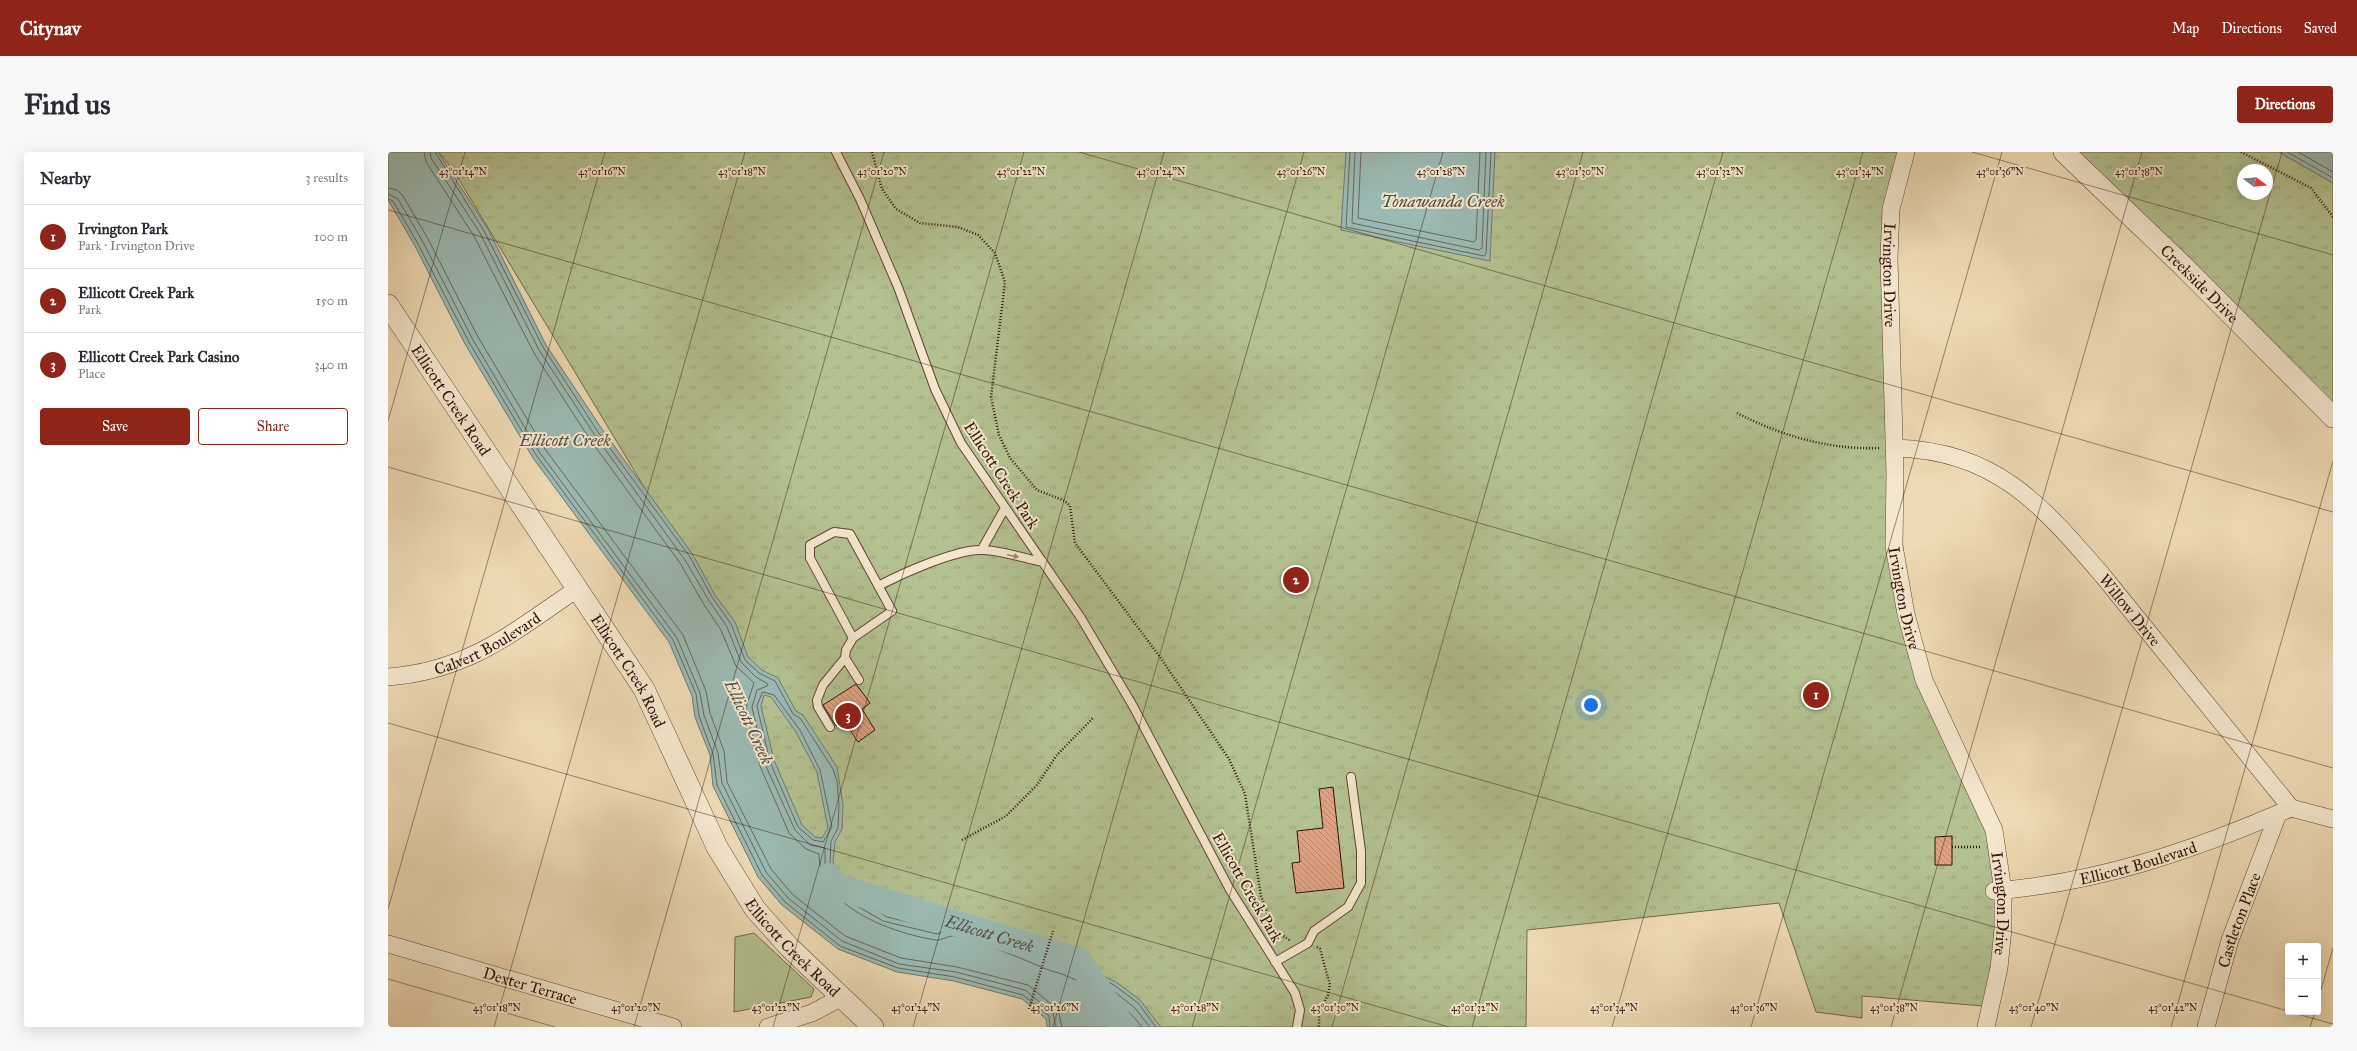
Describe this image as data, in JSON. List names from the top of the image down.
{
  "streets": {
    "street": [
      "Irvington Drive",
      "Creekside Drive",
      "Ellicott Creek Road",
      "Willow Drive",
      "Calvert Boulevard",
      "Ellicott Boulevard",
      "Castleton Place",
      "Dexter Terrace"
    ],
    "lane": ["Ellicott Creek Park"]
  },
  "crossings": [
    ["Irvington Drive", "Willow Drive"],
    ["Irvington Drive", "Ellicott Boulevard"],
    ["Ellicott Creek Road", "Calvert Boulevard"],
    ["Willow Drive", "Ellicott Boulevard"],
    ["Willow Drive", "Castleton Place"],
    ["Ellicott Boulevard", "Castleton Place"]
  ],
  "water": ["Tonawanda Creek", "Ellicott Creek"],
  "north": "right",
  "page": {
    "header": "Citynav",
    "nav": ["Map", "Directions", "Saved"],
    "buttons": [
      "Directions",
      ["Save", "Share"]
    ],
    "title": "Find us",
    "heading": ["Nearby", "3 results"],
    "list": [
      {
        "mark": "1",
        "name": "Irvington Park",
        "note": "Park · Irvington Drive",
        "value": "100 m"
      },
      {
        "mark": "2",
        "name": "Ellicott Creek Park",
        "note": "Park",
        "value": "150 m"
      },
      {
        "mark": "3",
        "name": "Ellicott Creek Park Casino",
        "note": "Place",
        "value": "340 m"
      }
    ],
    "pins": ["2", "1", "3"],
    "map_buttons": ["+", "−"]
  },
  "coordinates": [
    "43°01'14\"N",
    "43°01'16\"N",
    "43°01'18\"N",
    "43°01'20\"N",
    "43°01'22\"N",
    "43°01'24\"N",
    "43°01'26\"N",
    "43°01'28\"N",
    "43°01'30\"N",
    "43°01'32\"N",
    "43°01'34\"N",
    "43°01'36\"N",
    "43°01'38\"N",
    "43°01'40\"N",
    "43°01'42\"N"
  ]
}
